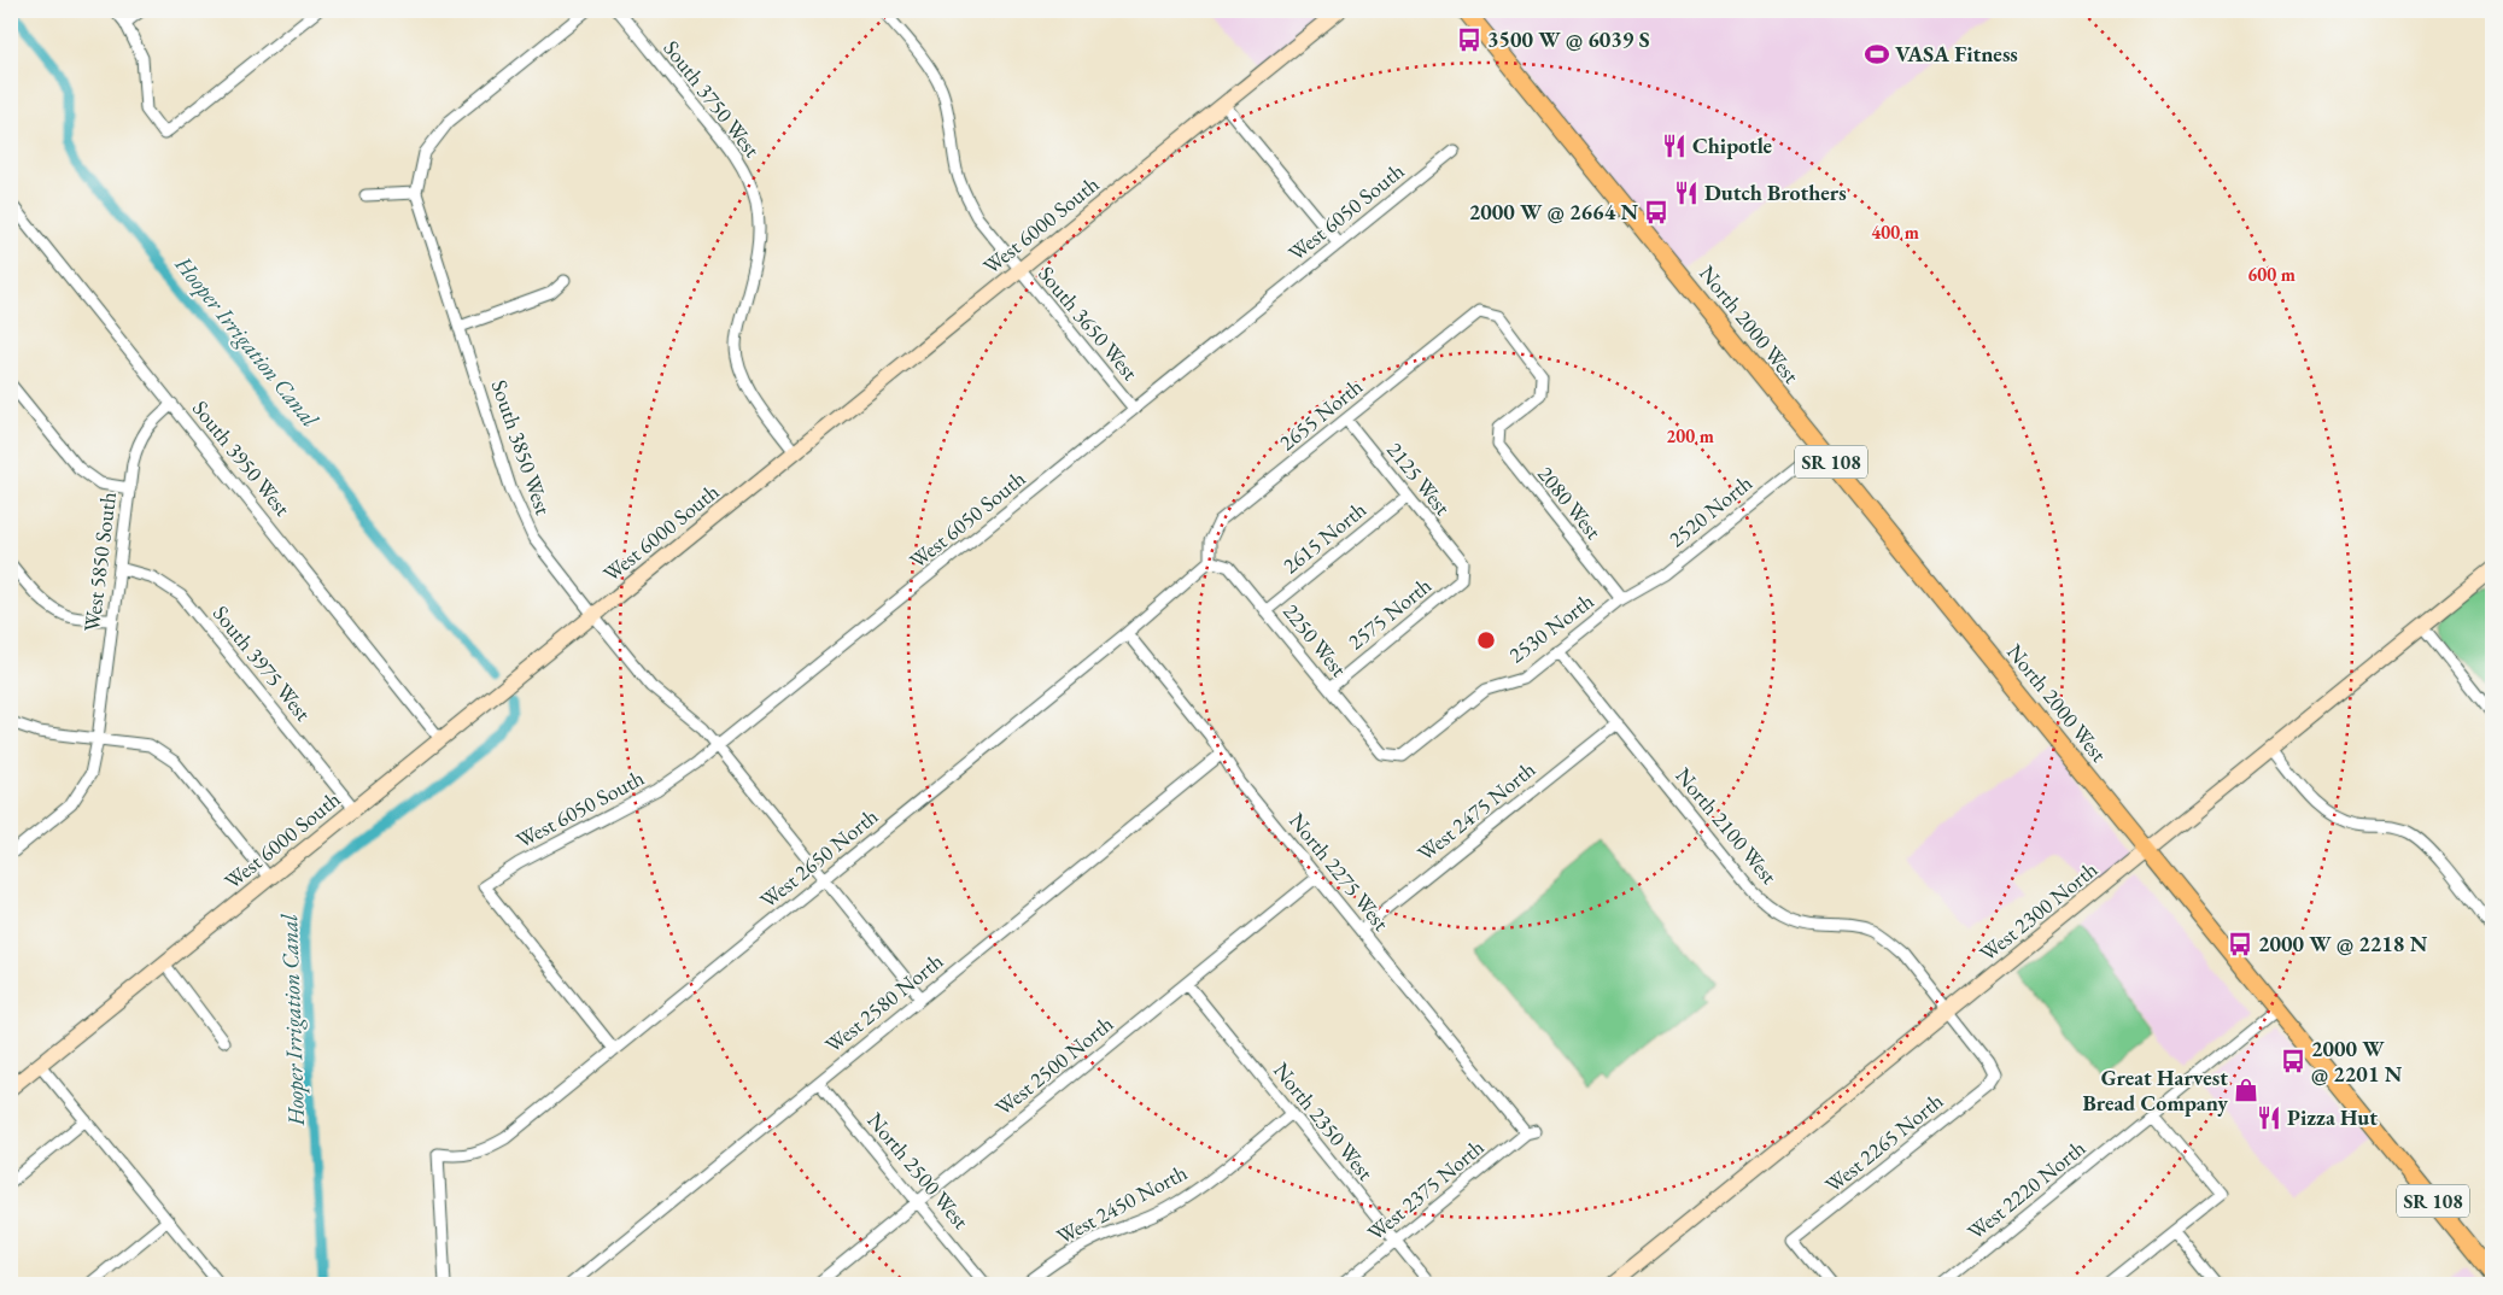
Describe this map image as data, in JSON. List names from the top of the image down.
{
  "streets": {
    "main road": ["North 2000 West", "SR 108"],
    "street": [
      "South 3750 West",
      "West 6050 South",
      "West 6000 South",
      "South 3650 West",
      "2655 North",
      "South 3850 West",
      "South 3950 West",
      "2125 West",
      "2080 West",
      "2520 North",
      "2615 North",
      "West 5850 South",
      "2575 North",
      "2530 North",
      "2250 West",
      "South 3975 West",
      "West 2475 North",
      "North 2100 West",
      "West 2650 North",
      "North 2275 West",
      "West 2300 North",
      "West 2580 North",
      "West 2500 North",
      "North 2350 West",
      "West 2265 North",
      "North 2500 West",
      "West 2375 North",
      "West 2220 North",
      "West 2450 North"
    ]
  },
  "crossings": [
    ["South 3750 West", "West 6000 South"],
    ["West 6050 South", "South 3650 West"],
    ["West 6050 South", "South 3850 West"],
    ["West 6050 South", "West 2650 North"],
    ["West 6000 South", "South 3650 West"],
    ["West 6000 South", "South 3850 West"],
    ["West 6000 South", "South 3950 West"],
    ["West 6000 South", "South 3975 West"],
    ["North 2000 West", "2520 North"],
    ["North 2000 West", "West 2300 North"],
    ["North 2000 West", "West 2220 North"],
    ["2655 North", "2125 West"],
    ["2655 North", "2080 West"],
    ["2655 North", "2250 West"],
    ["2655 North", "West 2650 North"],
    ["South 3850 West", "West 2650 North"],
    ["South 3850 West", "West 2580 North"],
    ["South 3950 West", "West 5850 South"],
    ["2125 West", "2615 North"],
    ["2125 West", "2575 North"],
    ["2080 West", "2520 North"],
    ["2080 West", "2530 North"],
    ["2520 North", "2530 North"],
    ["2615 North", "2250 West"],
    ["West 5850 South", "South 3975 West"],
    ["2575 North", "2250 West"],
    ["2530 North", "2250 West"],
    ["2530 North", "North 2100 West"],
    ["2250 West", "West 2650 North"],
    ["West 2475 North", "North 2100 West"],
    ["West 2475 North", "North 2275 West"],
    ["North 2100 West", "West 2300 North"],
    ["North 2100 West", "West 2265 North"],
    ["West 2650 North", "North 2275 West"],
    ["North 2275 West", "West 2580 North"],
    ["North 2275 West", "West 2500 North"],
    ["North 2275 West", "West 2375 North"],
    ["West 2580 North", "North 2500 West"],
    ["West 2500 North", "North 2350 West"],
    ["West 2500 North", "North 2500 West"],
    ["North 2350 West", "West 2375 North"],
    ["North 2350 West", "West 2450 North"]
  ],
  "water": ["Hooper Irrigation Canal"],
  "places": {
    "bus stop": [
      "3500 W @ 6039 S",
      "2000 W @ 2664 N",
      "2000 W @ 2218 N",
      "2000 W @ 2201 N"
    ],
    "sports": ["VASA Fitness"],
    "restaurant": ["Chipotle", "Dutch Brothers", "Pizza Hut"],
    "shop": ["Great Harvest Bread Company"]
  },
  "rings": ["400 m", "600 m", "200 m"]
}
